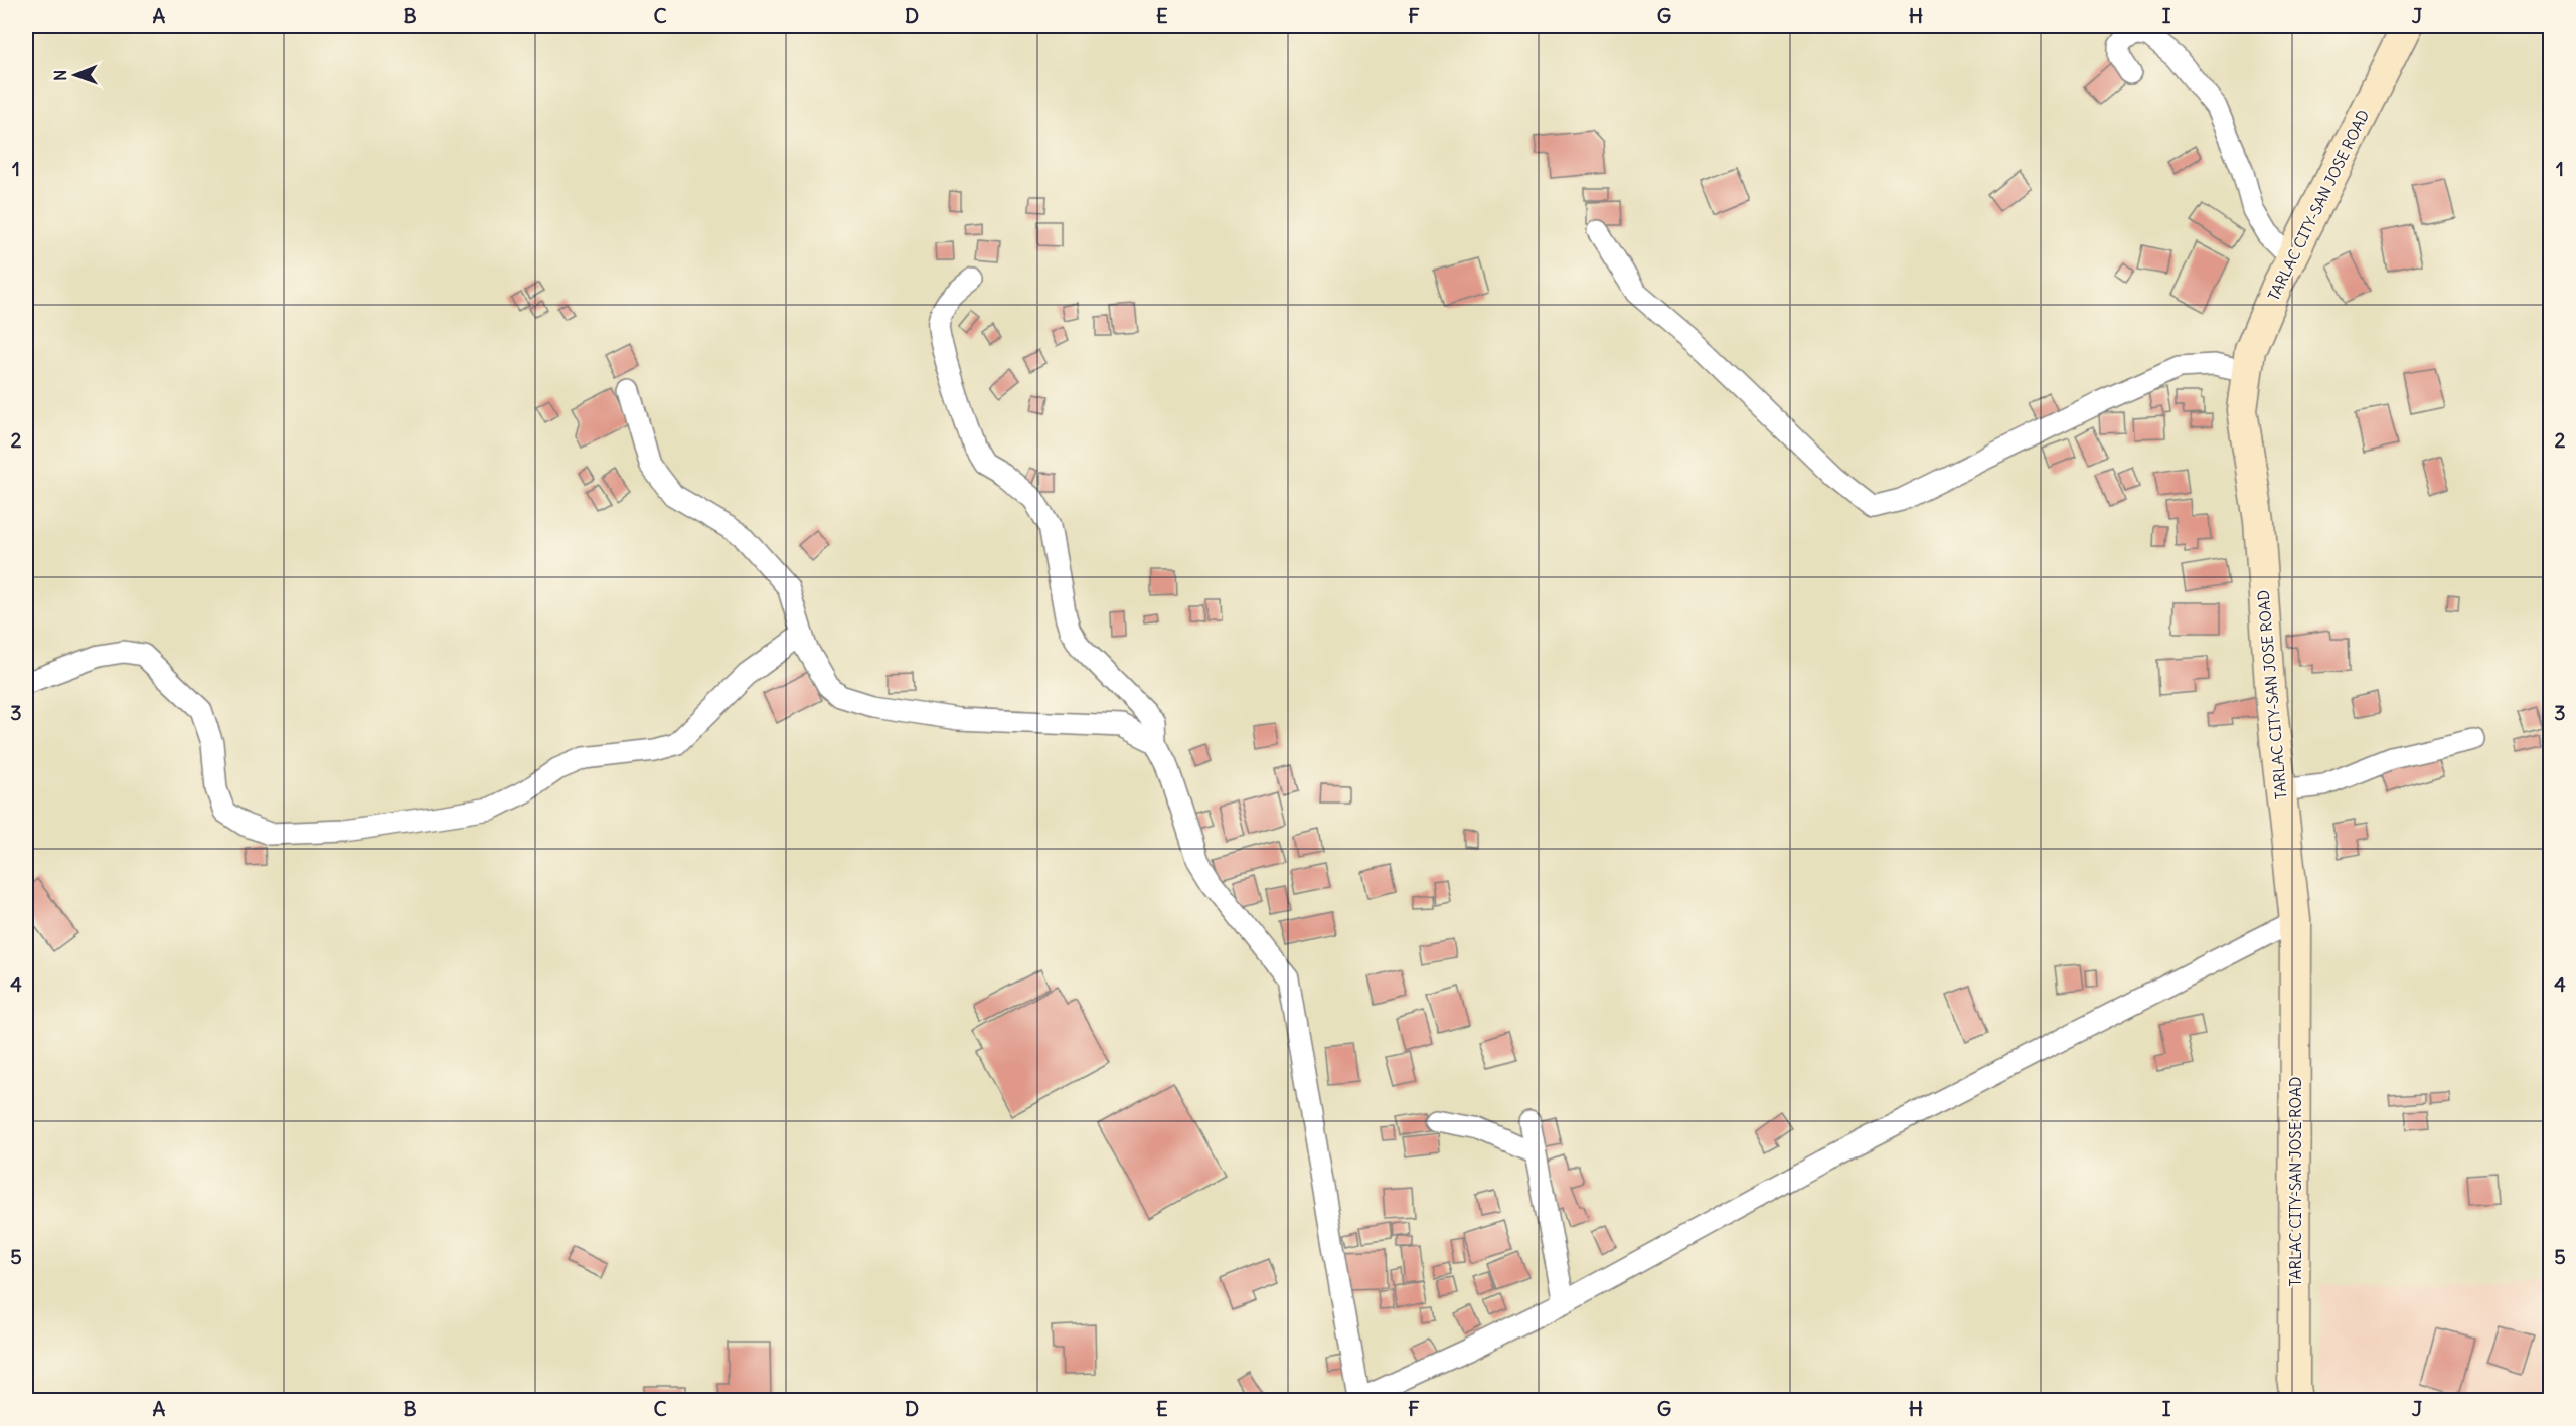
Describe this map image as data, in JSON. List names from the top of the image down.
{
  "streets": {
    "main road": ["TARLAC CITY-SAN JOSE ROAD"]
  },
  "north": "left",
  "grid": {
    "columns": [
      "A",
      "B",
      "C",
      "D",
      "E",
      "F",
      "G",
      "H",
      "I",
      "J"
    ],
    "rows": [
      "1",
      "2",
      "3",
      "4",
      "5"
    ]
  }
}
